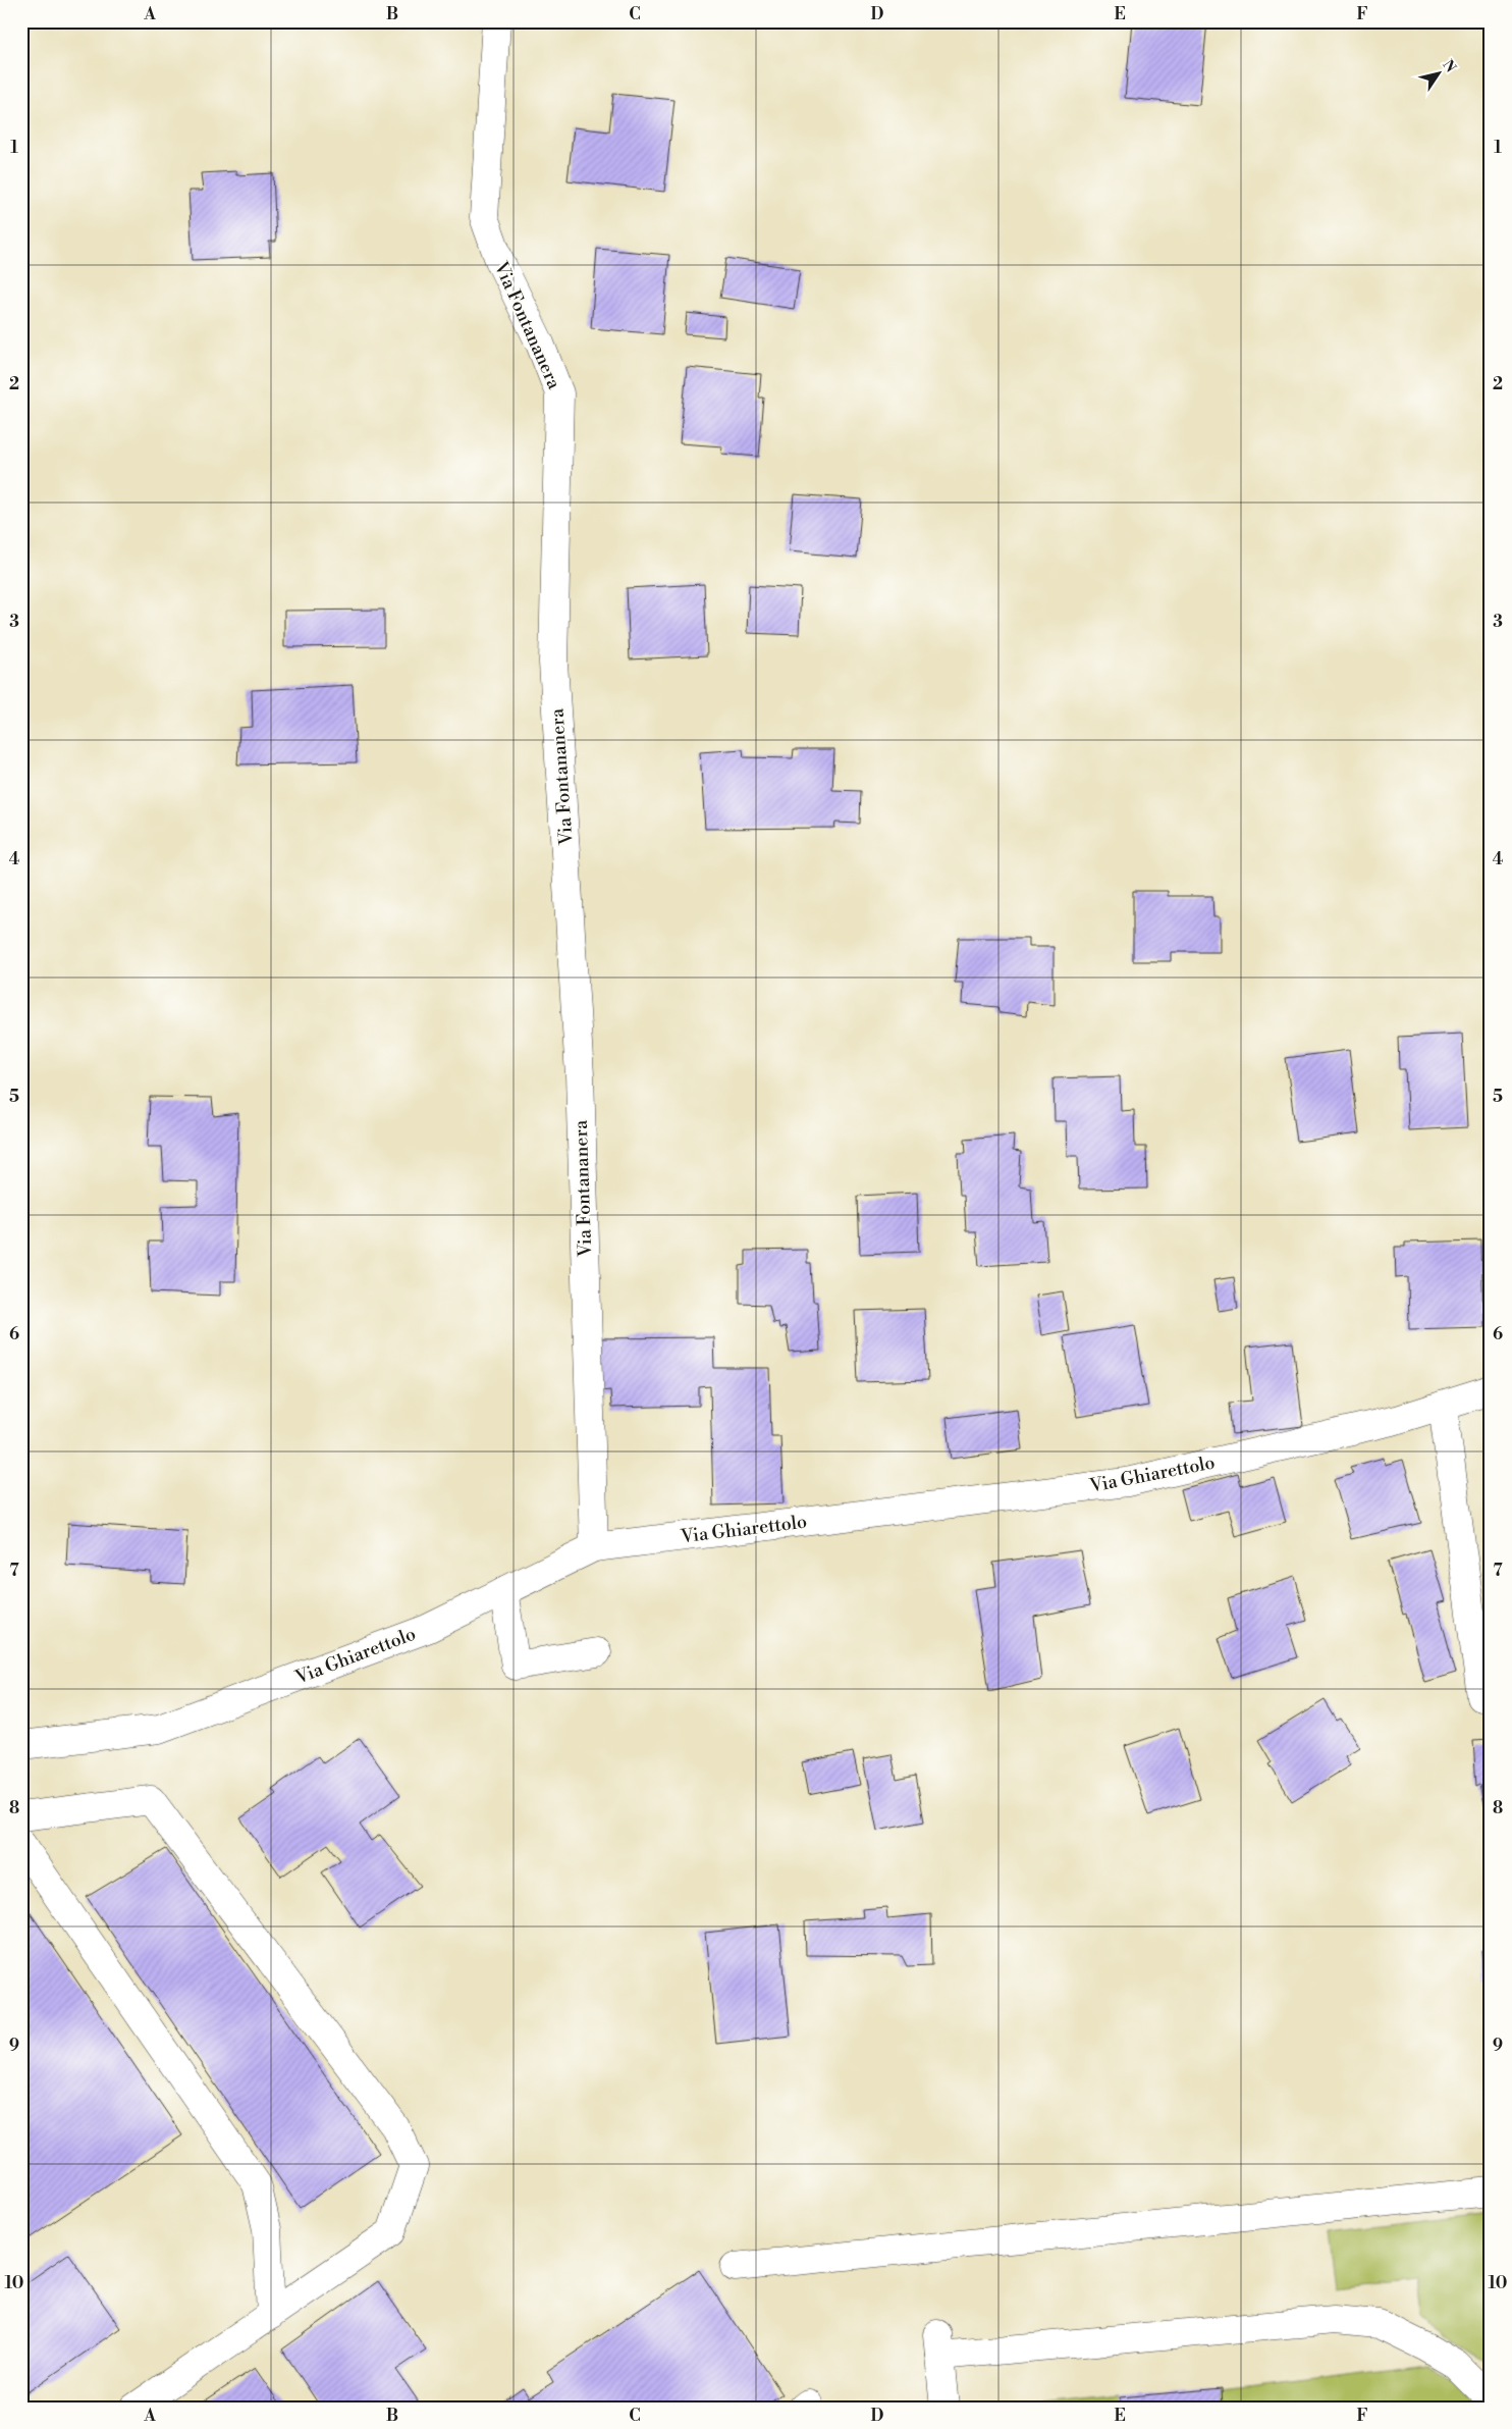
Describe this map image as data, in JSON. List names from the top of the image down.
{
  "streets": {
    "street": ["Via Fontananera", "Via Ghiarettolo"]
  },
  "crossings": [
    ["Via Fontananera", "Via Ghiarettolo"]
  ],
  "north": "top right",
  "grid": {
    "columns": [
      "A",
      "B",
      "C",
      "D",
      "E",
      "F"
    ],
    "rows": [
      "1",
      "2",
      "3",
      "4",
      "5",
      "6",
      "7",
      "8",
      "9",
      "10"
    ]
  }
}
